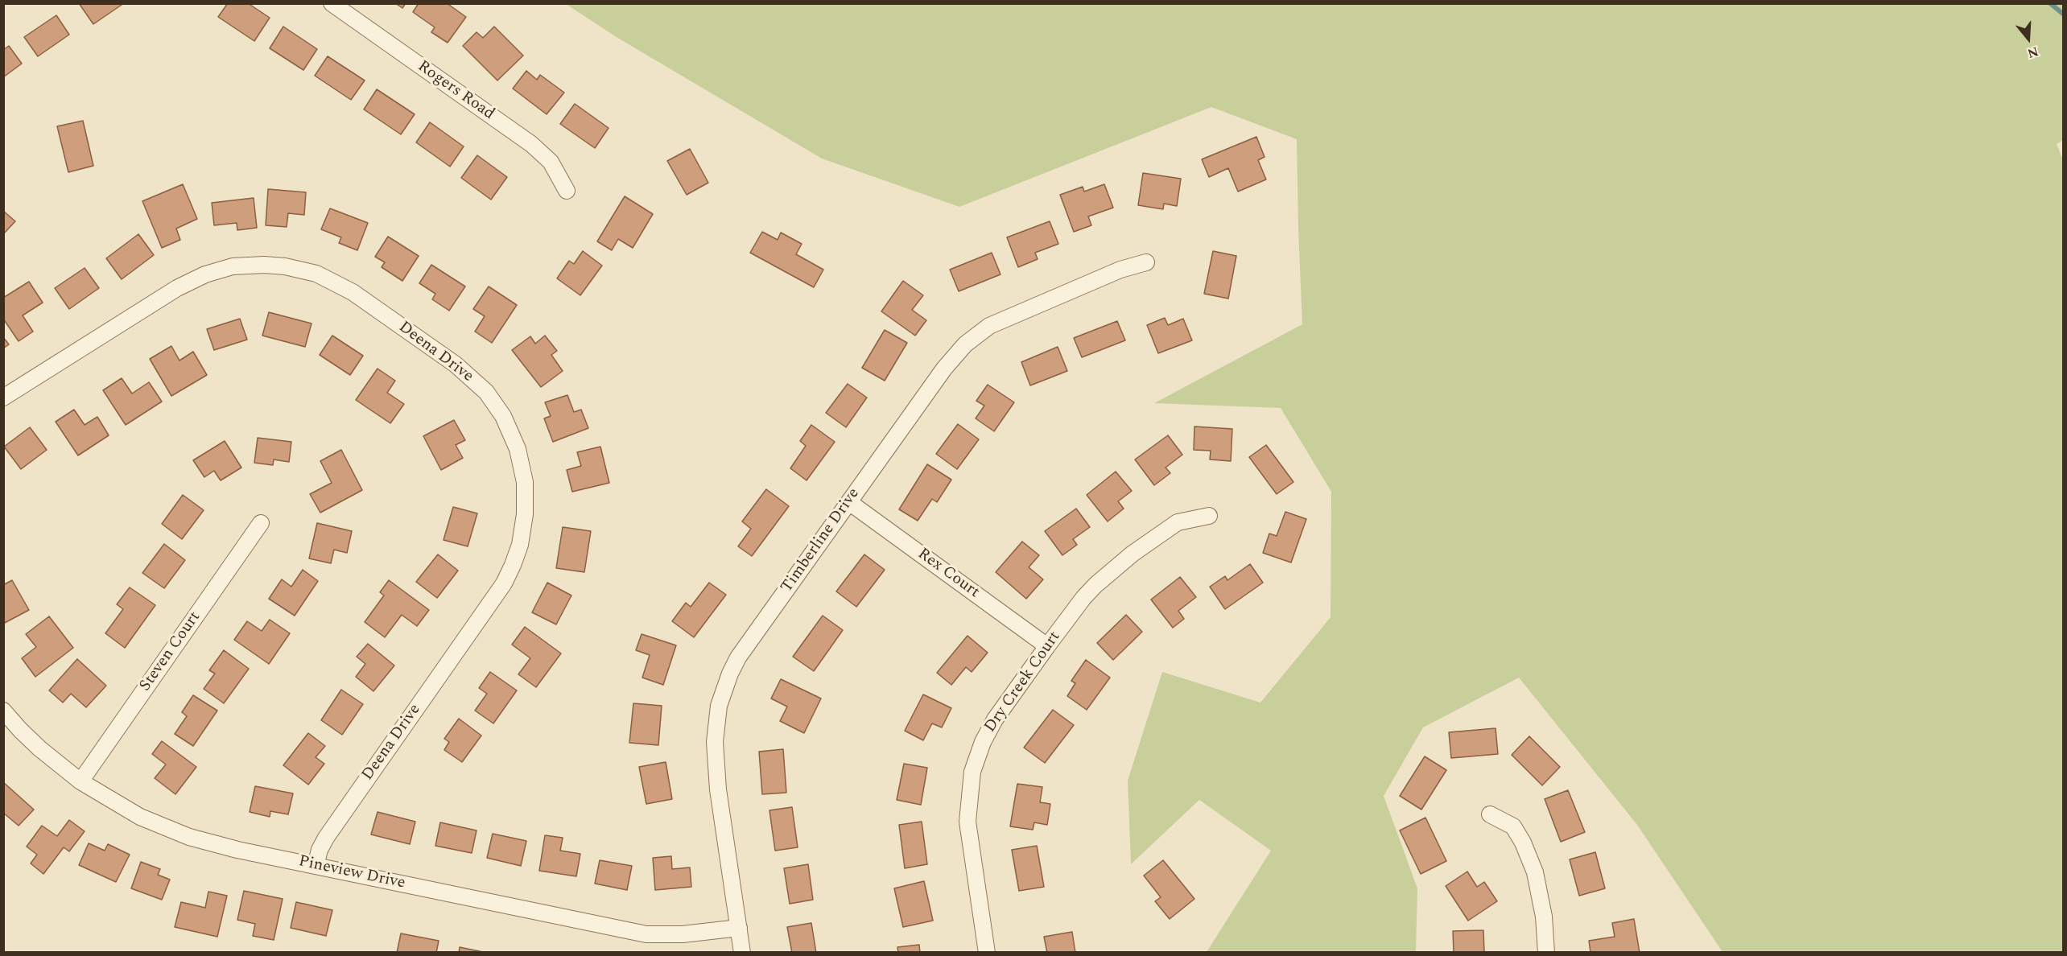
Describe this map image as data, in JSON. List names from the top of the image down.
{
  "streets": {
    "street": [
      "Rogers Road",
      "Deena Drive",
      "Timberline Drive",
      "Rex Court",
      "Steven Court",
      "Dry Creek Court",
      "Pineview Drive"
    ]
  },
  "crossings": [
    ["Deena Drive", "Pineview Drive"],
    ["Timberline Drive", "Rex Court"],
    ["Timberline Drive", "Pineview Drive"],
    ["Rex Court", "Dry Creek Court"],
    ["Steven Court", "Pineview Drive"]
  ],
  "north": "bottom"
}
